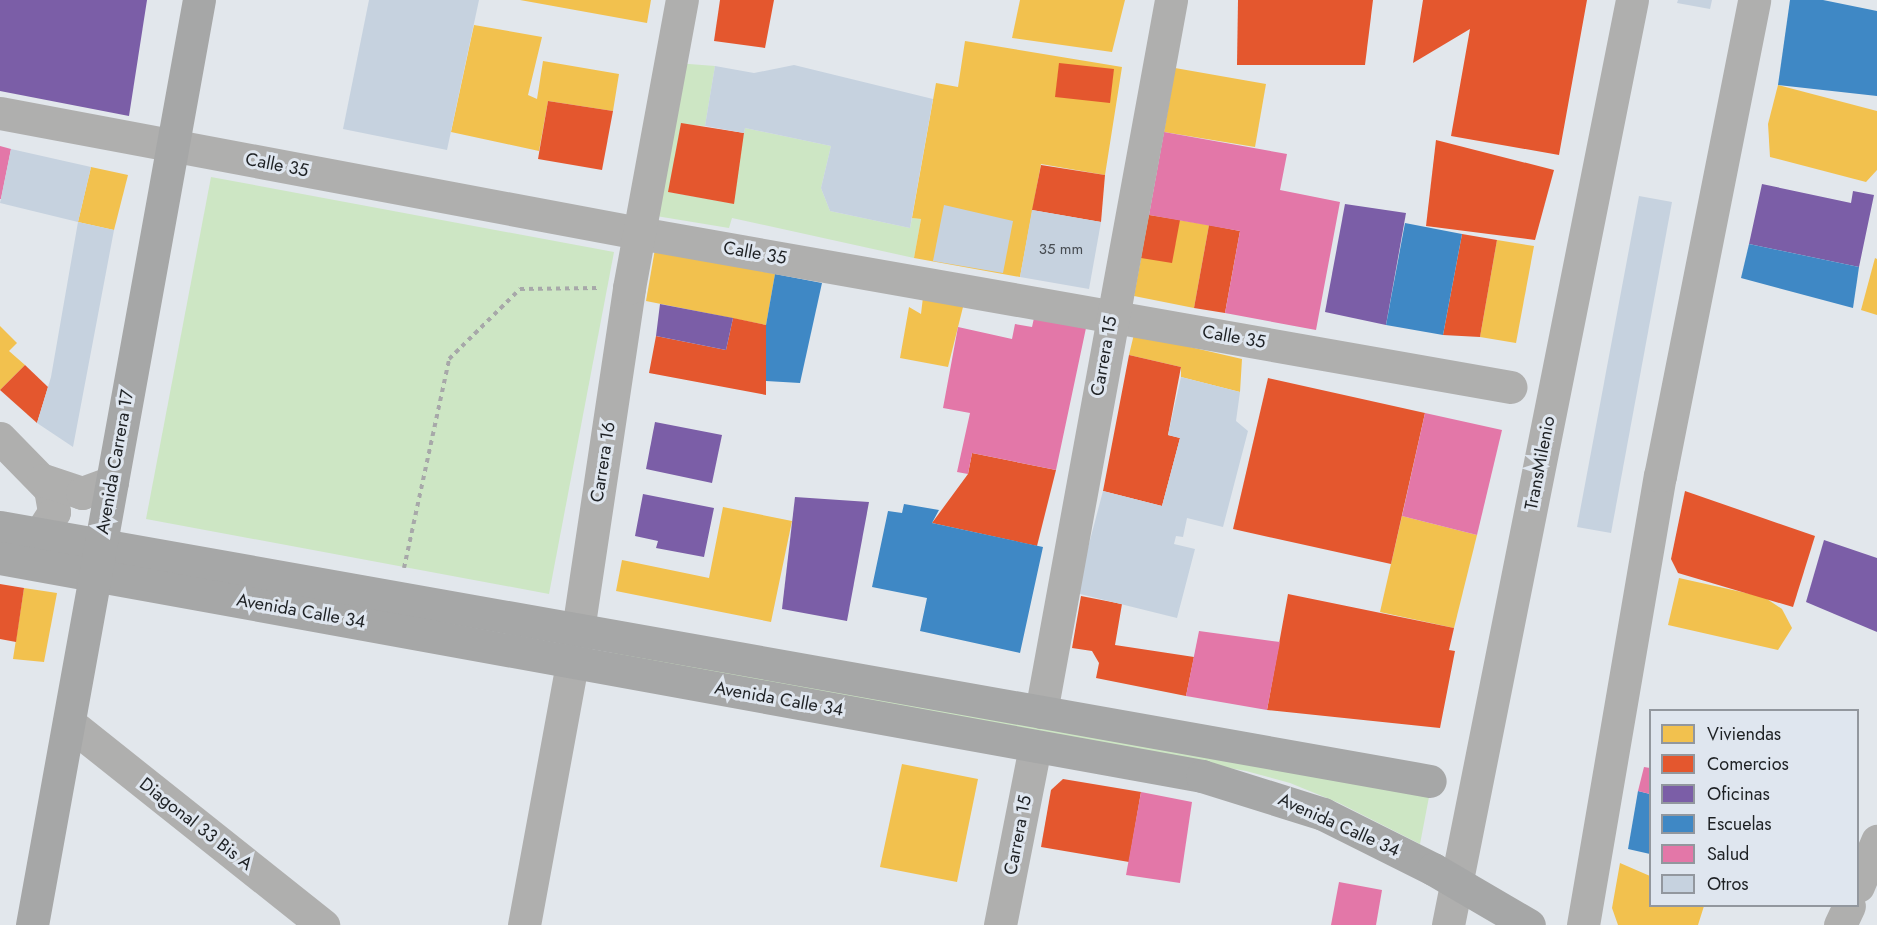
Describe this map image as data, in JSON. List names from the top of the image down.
{
  "streets": {
    "main road": ["Avenida Carrera 17", "Avenida Calle 34"],
    "street": [
      "Calle 35",
      "Carrera 15",
      "Carrera 16",
      "TransMilenio",
      "Diagonal 33 Bis A"
    ]
  },
  "crossings": [
    ["Calle 35", "Carrera 15"],
    ["Calle 35", "Avenida Carrera 17"],
    ["Calle 35", "Carrera 16"],
    ["Carrera 15", "Avenida Calle 34"],
    ["Avenida Carrera 17", "Avenida Calle 34"],
    ["Avenida Carrera 17", "Diagonal 33 Bis A"],
    ["Carrera 16", "Avenida Calle 34"],
    ["TransMilenio", "Avenida Calle 34"]
  ],
  "house_numbers": ["35 mm"],
  "legend": [
    "Viviendas",
    "Comercios",
    "Oficinas",
    "Escuelas",
    "Salud",
    "Otros"
  ]
}
